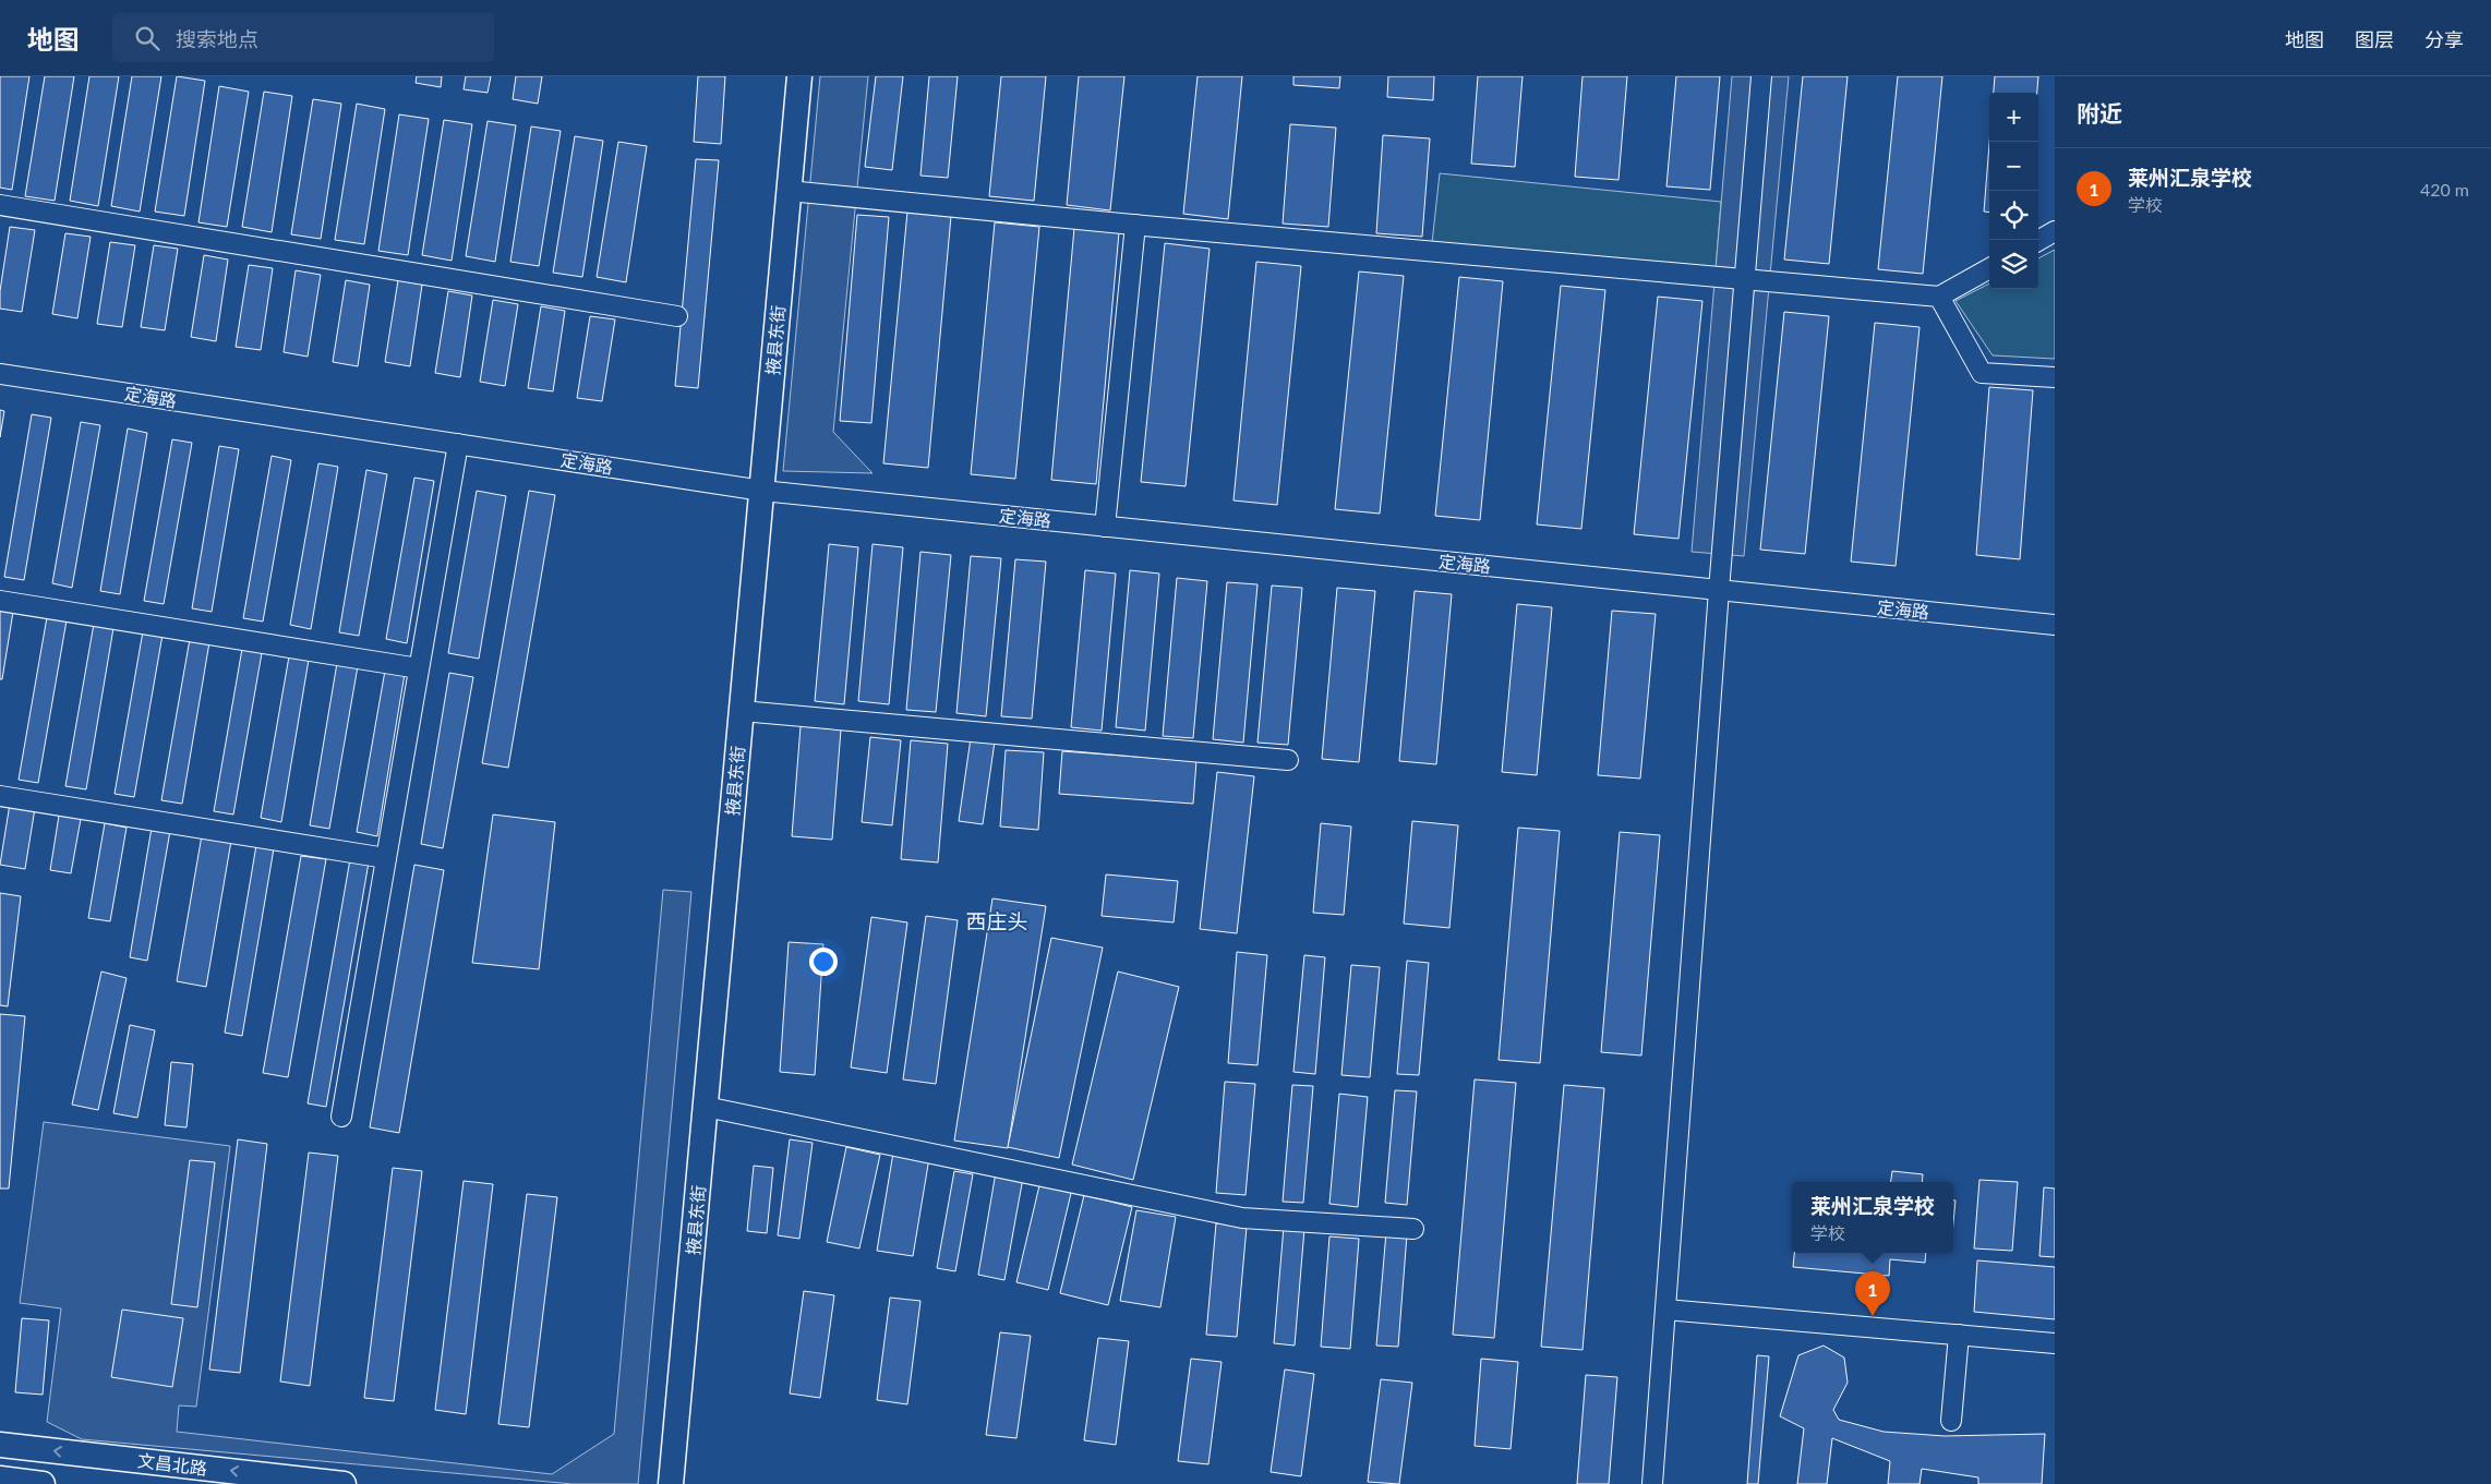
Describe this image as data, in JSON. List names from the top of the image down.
{
  "streets": {
    "main road": ["掖县东街", "文昌北路"],
    "street": ["定海路"]
  },
  "crossings": [
    ["掖县东街", "定海路"]
  ],
  "one_way": ["文昌北路"],
  "districts": ["西庄头"],
  "page": {
    "header": "地图",
    "search": "搜索地点",
    "nav": ["地图", "图层", "分享"],
    "heading": "附近",
    "map_buttons": ["+", "−"],
    "list": [
      {
        "mark": "1",
        "name": "莱州汇泉学校",
        "note": "学校",
        "value": "420 m"
      }
    ],
    "popup": ["莱州汇泉学校", "学校"],
    "pins": "1"
  }
}
